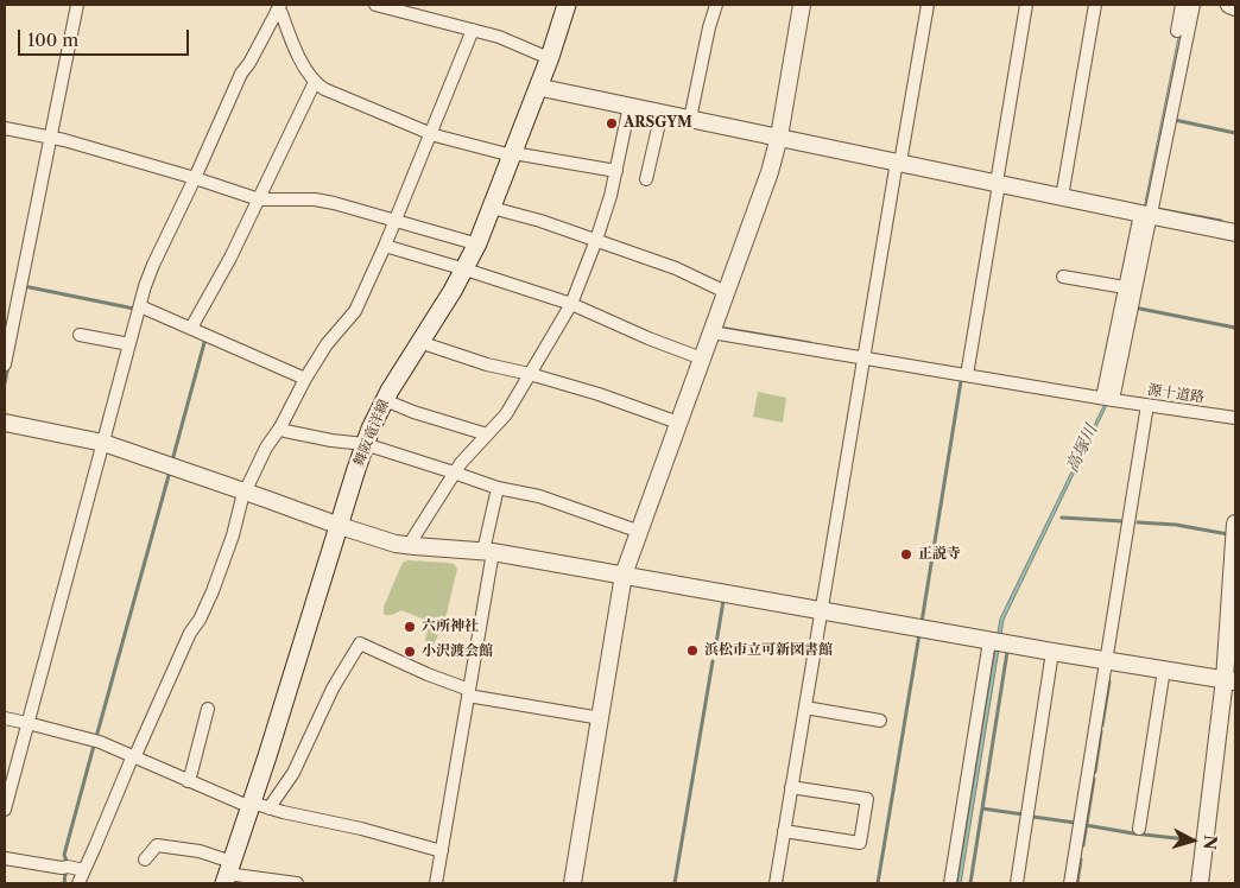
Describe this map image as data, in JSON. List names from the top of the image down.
{
  "streets": {
    "main road": ["舞阪竜洋線"],
    "street": ["源十道路"]
  },
  "water": ["高塚川"],
  "places": [
    "ARSGYM",
    "正説寺",
    "六所神社",
    "浜松市立可新図書館",
    "小沢渡会館"
  ],
  "scale_bar": "100 m",
  "north": "right"
}
